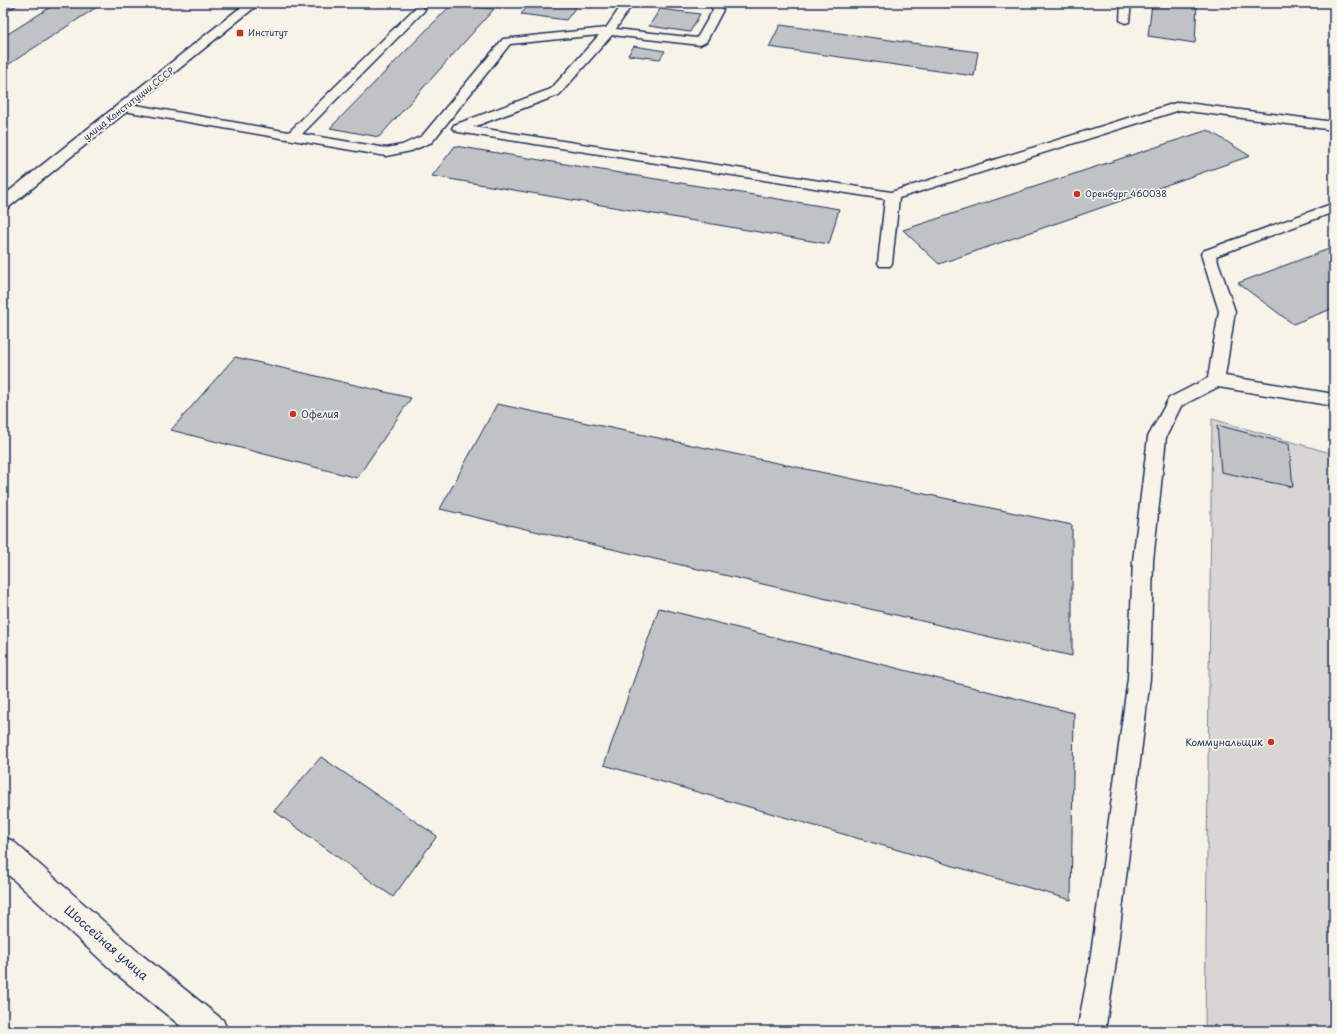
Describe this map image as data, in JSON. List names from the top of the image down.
{
  "streets": {
    "street": ["улица Конституции СССР", "Шоссейная улица"]
  },
  "places": {
    "transit": ["Институт"],
    "other": ["Оренбург 460038", "Офелия", "Коммунальщик"]
  }
}
